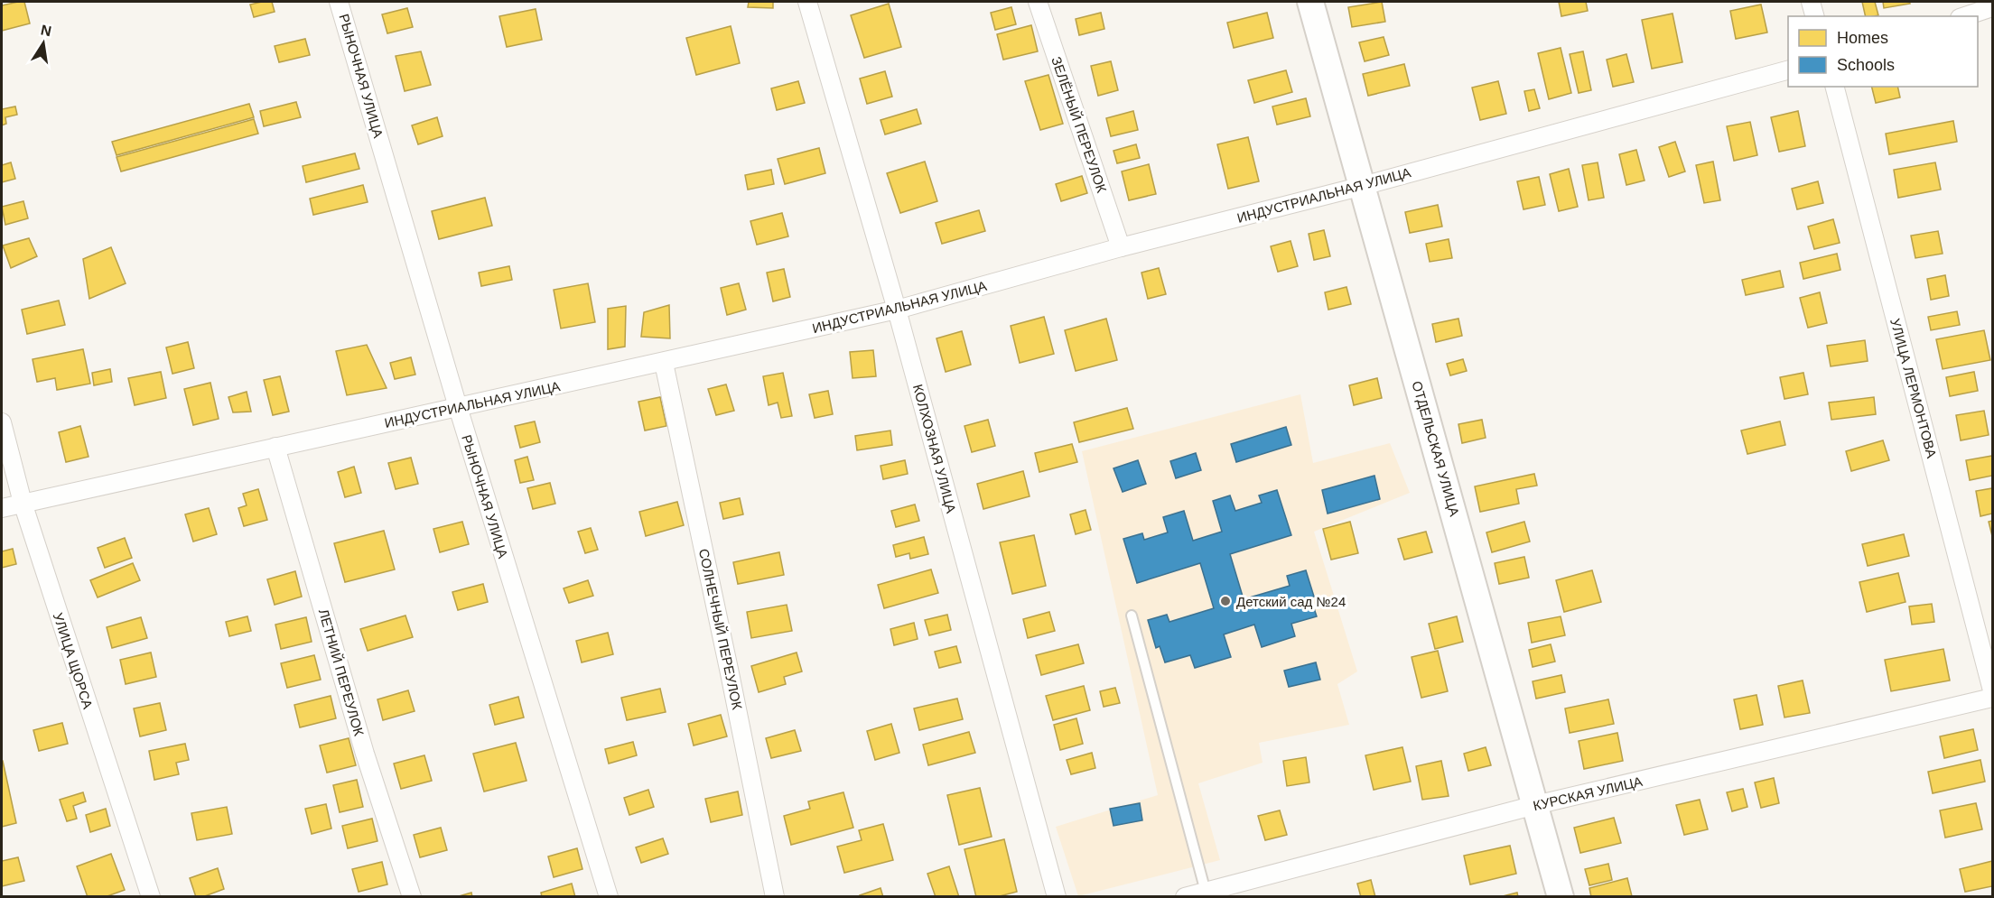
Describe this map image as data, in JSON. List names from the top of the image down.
{
  "streets": {
    "street": [
      "РЫНОЧНАЯ УЛИЦА",
      "ЗЕЛЁНЫЙ ПЕРЕУЛОК",
      "ИНДУСТРИАЛЬНАЯ УЛИЦА",
      "УЛИЦА ЛЕРМОНТОВА",
      "КОЛХОЗНАЯ УЛИЦА",
      "ОТДЕЛЬСКАЯ УЛИЦА",
      "СОЛНЕЧНЫЙ ПЕРЕУЛОК",
      "УЛИЦА ЩОРСА",
      "ЛЕТНИЙ ПЕРЕУЛОК",
      "КУРСКАЯ УЛИЦА"
    ]
  },
  "crossings": [
    ["РЫНОЧНАЯ УЛИЦА", "ИНДУСТРИАЛЬНАЯ УЛИЦА"],
    ["ЗЕЛЁНЫЙ ПЕРЕУЛОК", "ИНДУСТРИАЛЬНАЯ УЛИЦА"],
    ["ИНДУСТРИАЛЬНАЯ УЛИЦА", "КОЛХОЗНАЯ УЛИЦА"],
    ["ИНДУСТРИАЛЬНАЯ УЛИЦА", "ОТДЕЛЬСКАЯ УЛИЦА"],
    ["ИНДУСТРИАЛЬНАЯ УЛИЦА", "СОЛНЕЧНЫЙ ПЕРЕУЛОК"],
    ["ИНДУСТРИАЛЬНАЯ УЛИЦА", "УЛИЦА ЩОРСА"],
    ["ИНДУСТРИАЛЬНАЯ УЛИЦА", "ЛЕТНИЙ ПЕРЕУЛОК"],
    ["ОТДЕЛЬСКАЯ УЛИЦА", "КУРСКАЯ УЛИЦА"]
  ],
  "places": ["Детский сад №24"],
  "legend": ["Homes", "Schools"],
  "north": "top"
}
